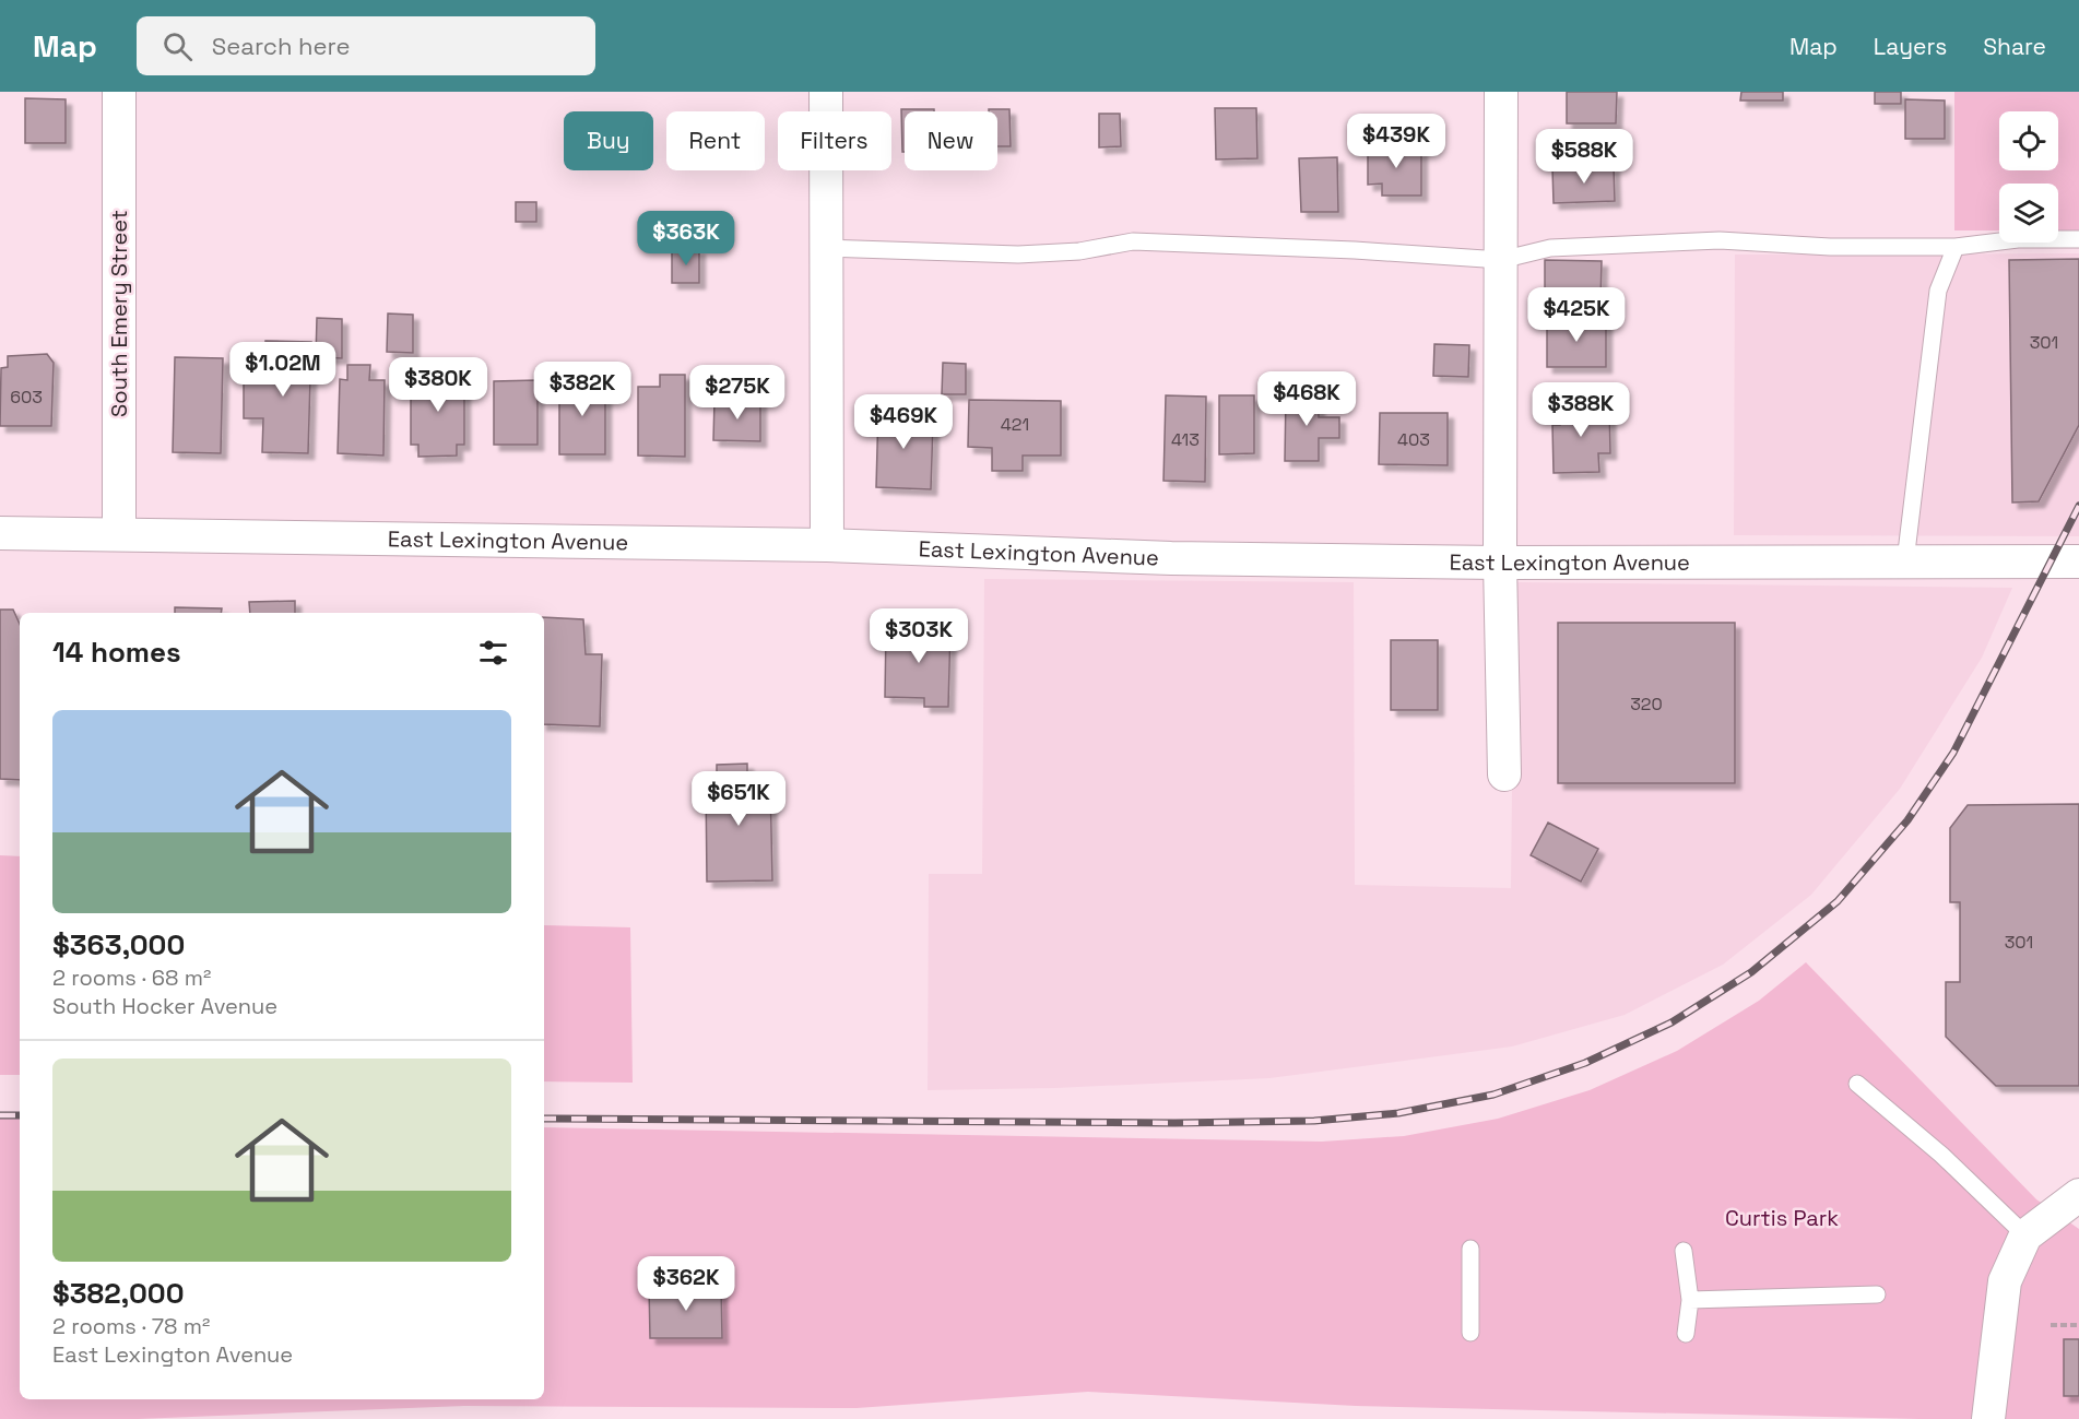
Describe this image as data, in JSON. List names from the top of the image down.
{
  "streets": {
    "street": ["South Emery Street", "East Lexington Avenue"]
  },
  "crossings": [
    ["South Emery Street", "East Lexington Avenue"]
  ],
  "parks": ["Curtis Park"],
  "house_numbers": [
    "301",
    "603",
    "421",
    "413",
    "403",
    "320",
    "301"
  ],
  "page": {
    "header": "Map",
    "search": "Search here",
    "nav": ["Map", "Layers", "Share"],
    "chip": [
      "Buy",
      "Rent",
      "Filters",
      "New"
    ],
    "price": [
      "$439K",
      "$588K",
      "$363K",
      "$425K",
      "$1.02M",
      "$380K",
      "$382K",
      "$275K",
      "$468K",
      "$388K",
      "$469K",
      "$303K",
      "$651K",
      "$362K"
    ],
    "heading": "14 homes",
    "list": [
      {
        "name": "$363,000",
        "note": "2 rooms · 68 m² · South Hocker Avenue"
      },
      {
        "name": "$382,000",
        "note": "2 rooms · 78 m² · East Lexington Avenue"
      }
    ]
  }
}
